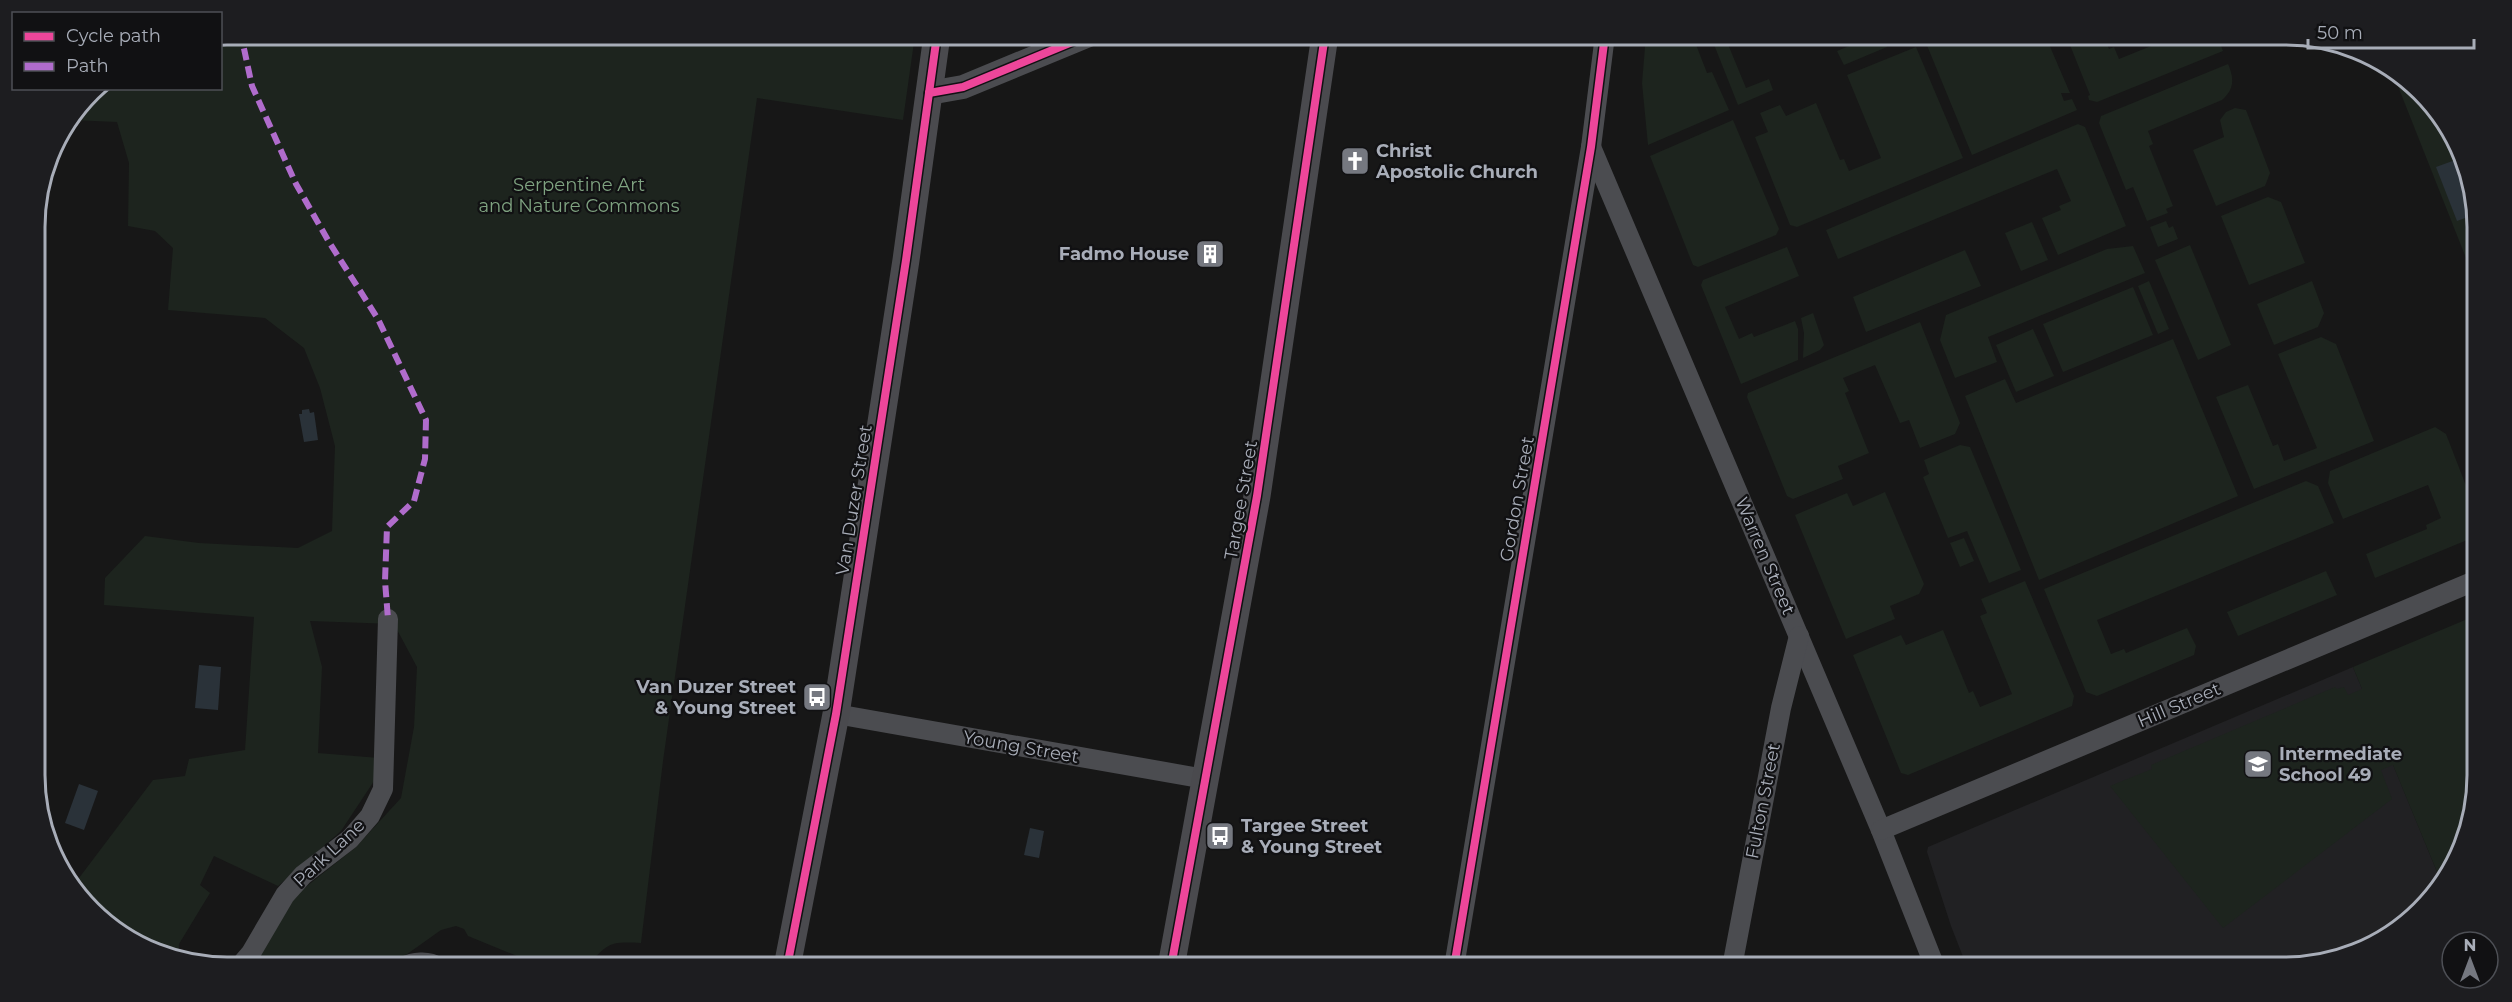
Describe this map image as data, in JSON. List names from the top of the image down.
{
  "streets": {
    "main road": ["Van Duzer Street", "Targee Street"],
    "street": [
      "Gordon Street",
      "Warren Street",
      "Hill Street",
      "Young Street",
      "Fulton Street",
      "Park Lane"
    ]
  },
  "crossings": [
    ["Gordon Street", "Warren Street"],
    ["Van Duzer Street", "Young Street"],
    ["Targee Street", "Young Street"],
    ["Warren Street", "Hill Street"],
    ["Warren Street", "Fulton Street"]
  ],
  "parks": ["Serpentine Art and Nature Commons"],
  "places": {
    "church": ["Christ Apostolic Church"],
    "building": ["Fadmo House"],
    "bus stop": ["Van Duzer Street & Young Street", "Targee Street & Young Street"],
    "school or university": ["Intermediate School 49"]
  },
  "legend": ["Cycle path", "Path"],
  "scale_bar": "50 m",
  "north": "top"
}
